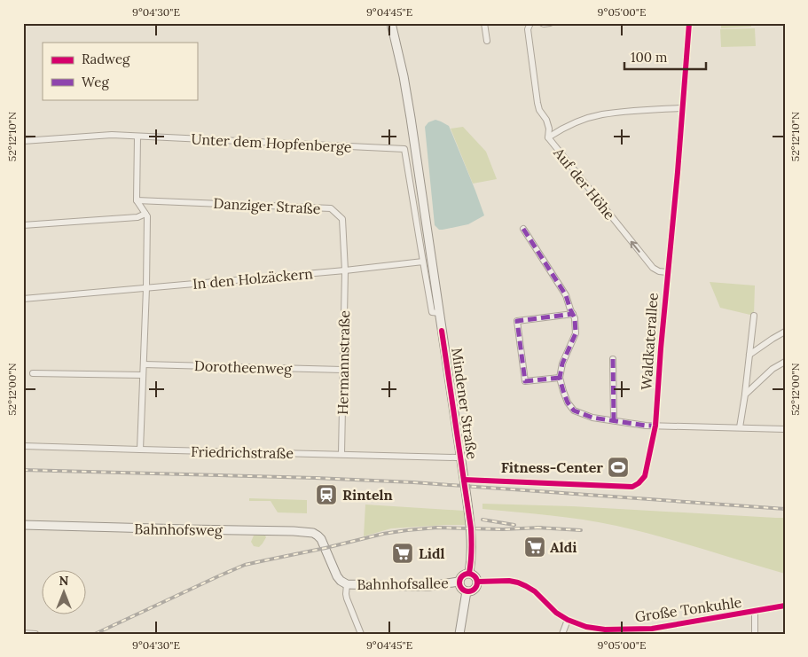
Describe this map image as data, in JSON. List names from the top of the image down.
{
  "streets": {
    "main road": ["Mindener Straße", "Bahnhofsweg", "Bahnhofsallee"],
    "street": [
      "Unter dem Hopfenberge",
      "Auf der Höhe",
      "Danziger Straße",
      "In den Holzäckern",
      "Waldkaterallee",
      "Hermannstraße",
      "Dorotheenweg",
      "Friedrichstraße",
      "Große Tonkuhle"
    ]
  },
  "crossings": [
    ["Unter dem Hopfenberge", "In den Holzäckern"],
    ["Auf der Höhe", "Waldkaterallee"],
    ["Danziger Straße", "In den Holzäckern"],
    ["Danziger Straße", "Hermannstraße"],
    ["In den Holzäckern", "Hermannstraße"],
    ["Waldkaterallee", "Mindener Straße"],
    ["Hermannstraße", "Dorotheenweg"],
    ["Hermannstraße", "Friedrichstraße"],
    ["Mindener Straße", "Friedrichstraße"],
    ["Mindener Straße", "Bahnhofsallee"],
    ["Mindener Straße", "Große Tonkuhle"],
    ["Bahnhofsweg", "Bahnhofsallee"],
    ["Bahnhofsallee", "Große Tonkuhle"]
  ],
  "one_way": ["Auf der Höhe"],
  "places": {
    "sports": ["Fitness-Center"],
    "station": ["Rinteln"],
    "supermarket": ["Aldi", "Lidl"]
  },
  "legend": ["Radweg", "Weg"],
  "scale_bar": "100 m",
  "north": "top",
  "coordinates": [
    "9°04'30\"E",
    "9°04'45\"E",
    "9°05'00\"E",
    "52°12'10\"N",
    "52°12'00\"N"
  ]
}
